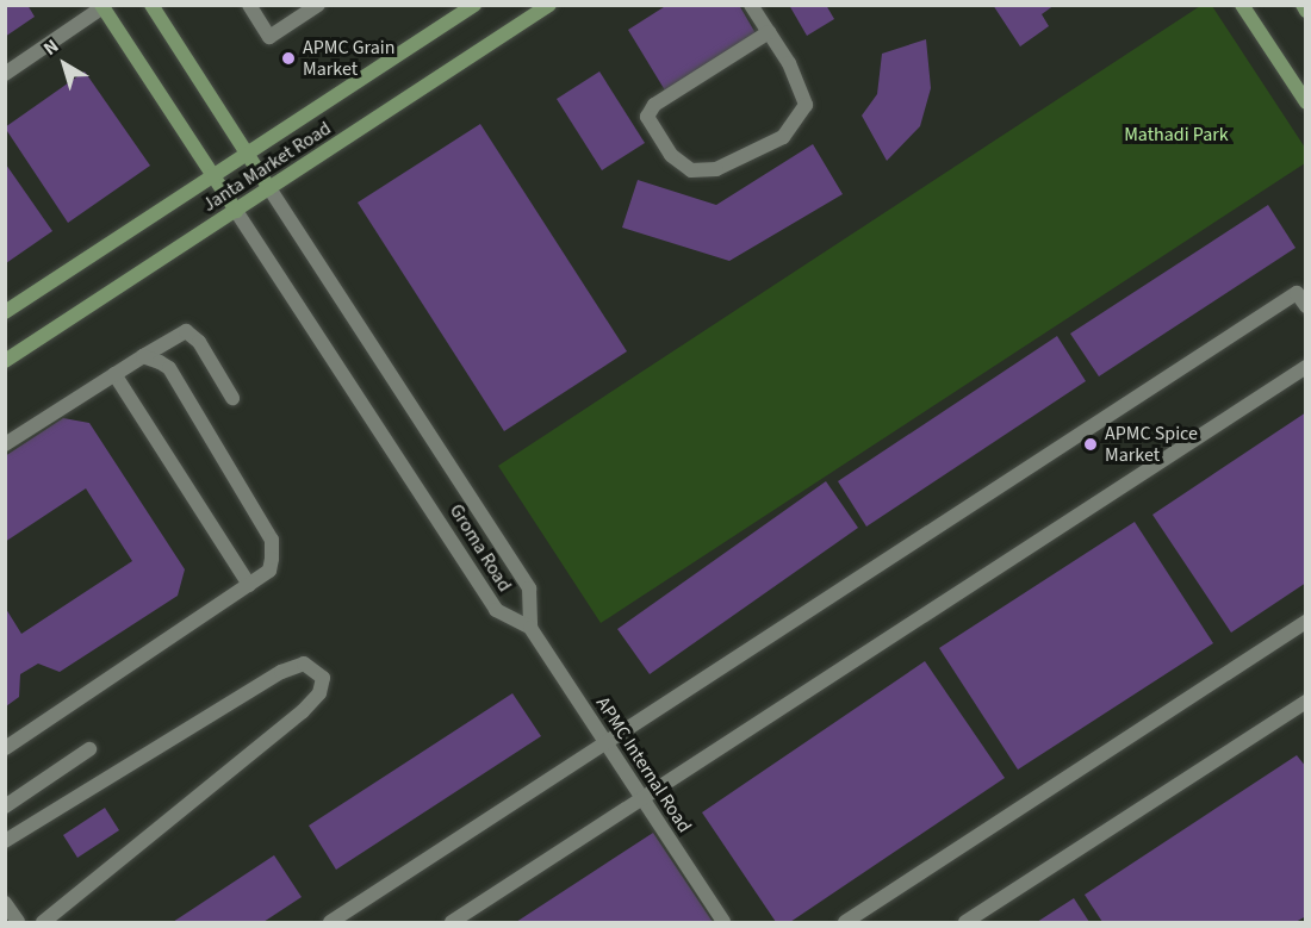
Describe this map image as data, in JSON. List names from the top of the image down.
{
  "streets": {
    "main road": ["Janta Market Road", "Groma Road"],
    "street": ["APMC Internal Road"]
  },
  "crossings": [
    ["Janta Market Road", "Groma Road"],
    ["Groma Road", "APMC Internal Road"]
  ],
  "parks": ["Mathadi Park"],
  "places": ["APMC Grain Market", "APMC Spice Market"],
  "north": "top left"
}
